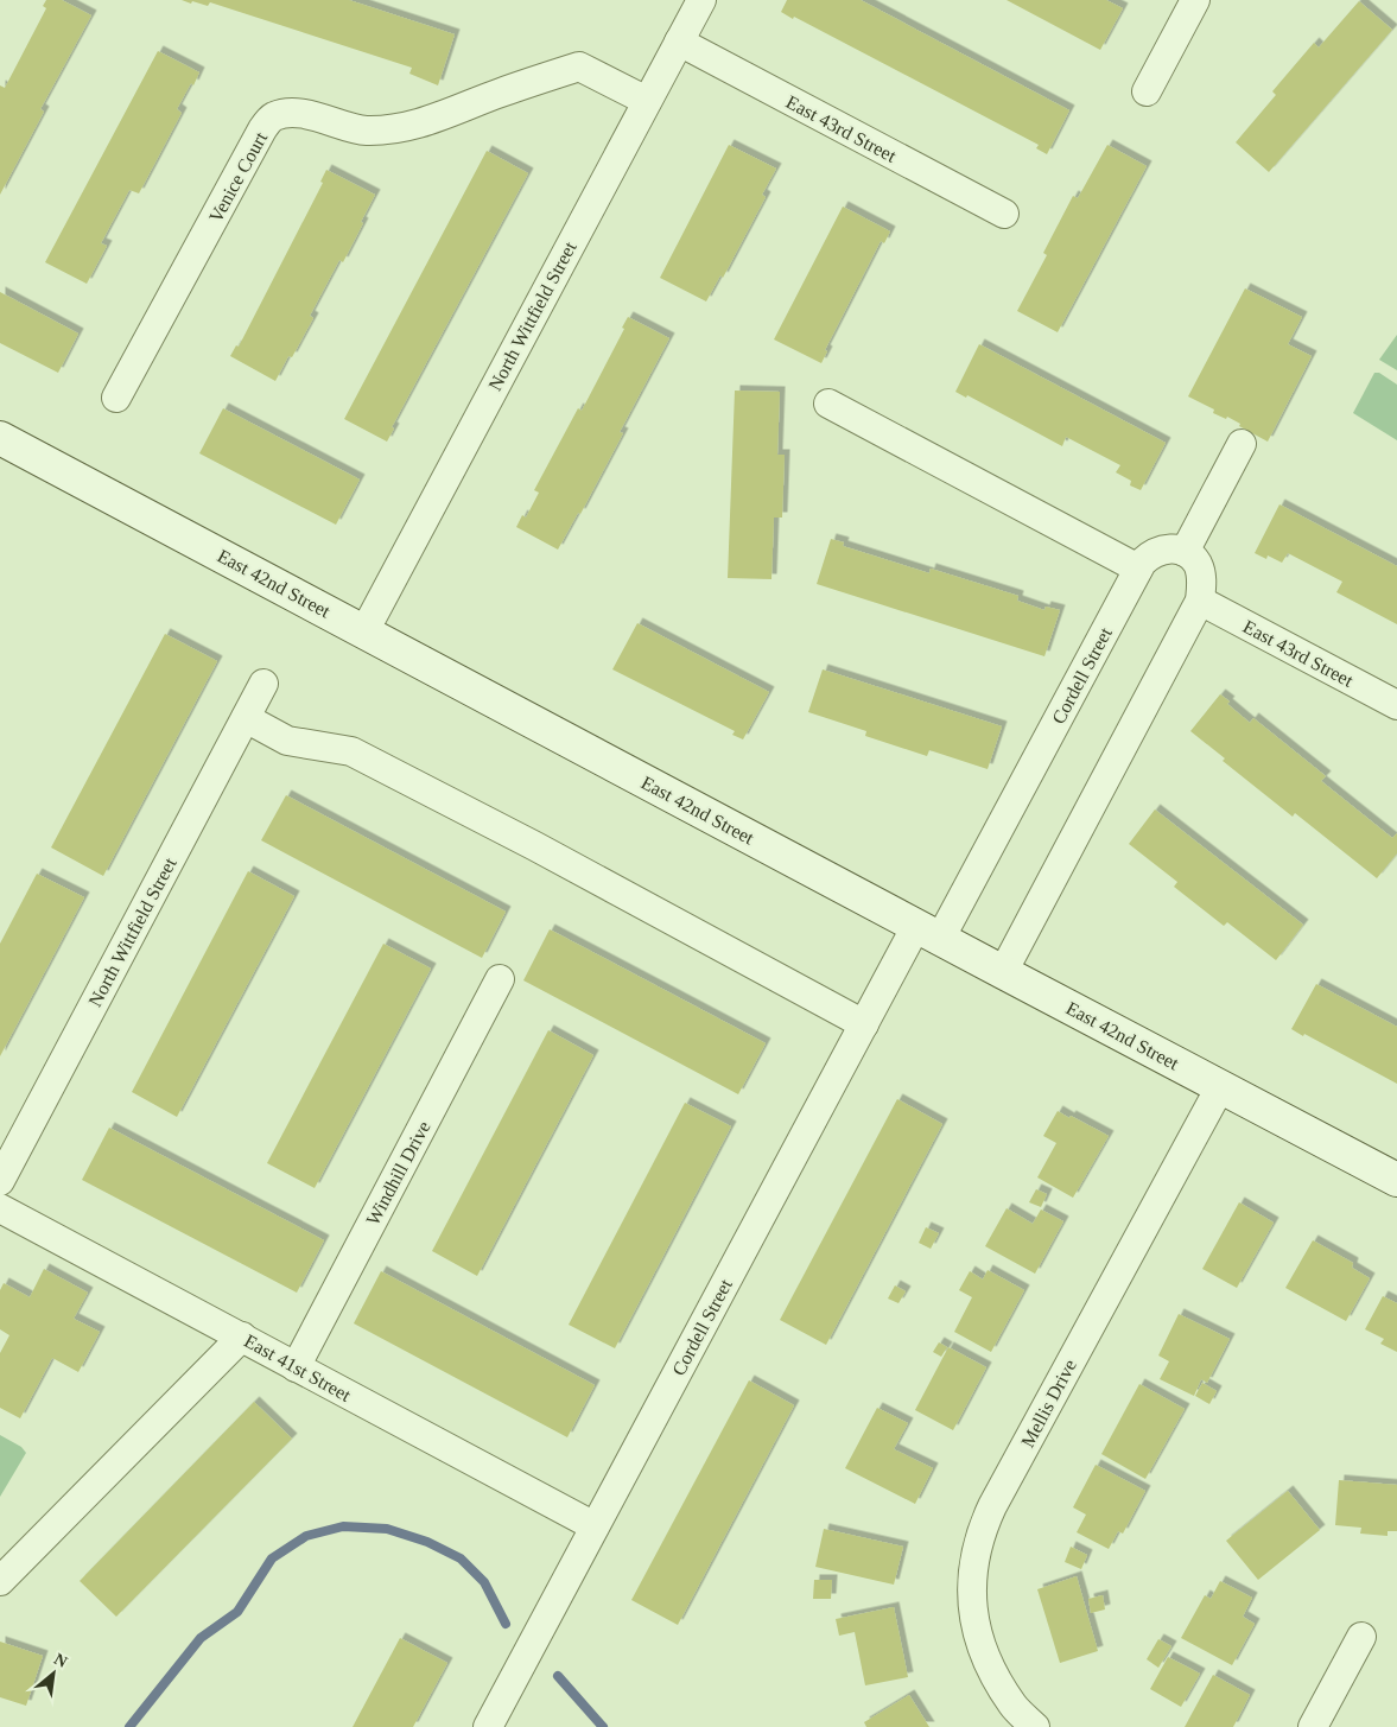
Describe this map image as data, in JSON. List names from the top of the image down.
{
  "streets": {
    "street": [
      "East 43rd Street",
      "Venice Court",
      "North Wittfield Street",
      "East 42nd Street",
      "Cordell Street",
      "Windhill Drive",
      "East 41st Street",
      "Mellis Drive"
    ]
  },
  "crossings": [
    ["East 43rd Street", "North Wittfield Street"],
    ["Venice Court", "North Wittfield Street"],
    ["North Wittfield Street", "East 42nd Street"],
    ["East 42nd Street", "Cordell Street"],
    ["East 42nd Street", "Mellis Drive"],
    ["Cordell Street", "East 41st Street"],
    ["Windhill Drive", "East 41st Street"]
  ],
  "north": "top right"
}
